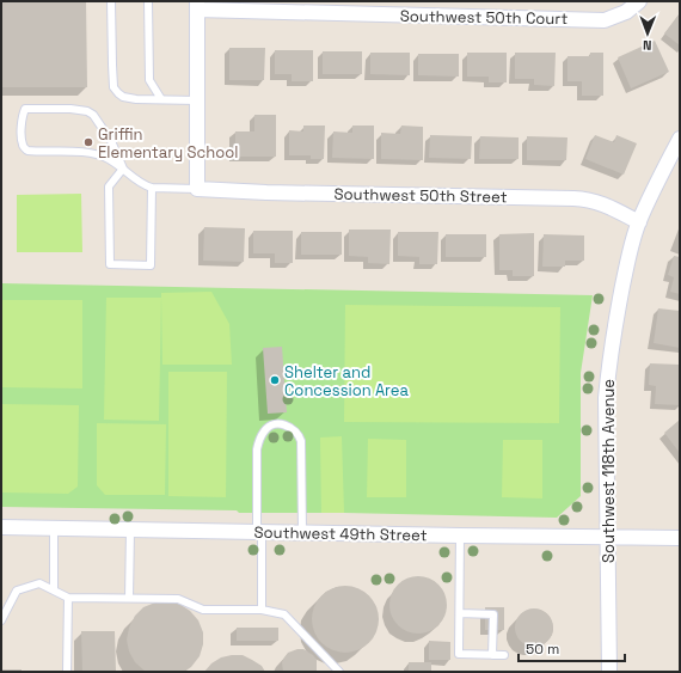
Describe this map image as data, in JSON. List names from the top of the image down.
{
  "streets": {
    "street": [
      "Southwest 50th Court",
      "Southwest 50th Street",
      "Southwest 118th Avenue",
      "Southwest 49th Street"
    ]
  },
  "crossings": [
    ["Southwest 50th Street", "Southwest 118th Avenue"],
    ["Southwest 118th Avenue", "Southwest 49th Street"]
  ],
  "places": ["Griffin Elementary School", "Shelter and Concession Area"],
  "scale_bar": "50 m",
  "north": "bottom"
}
